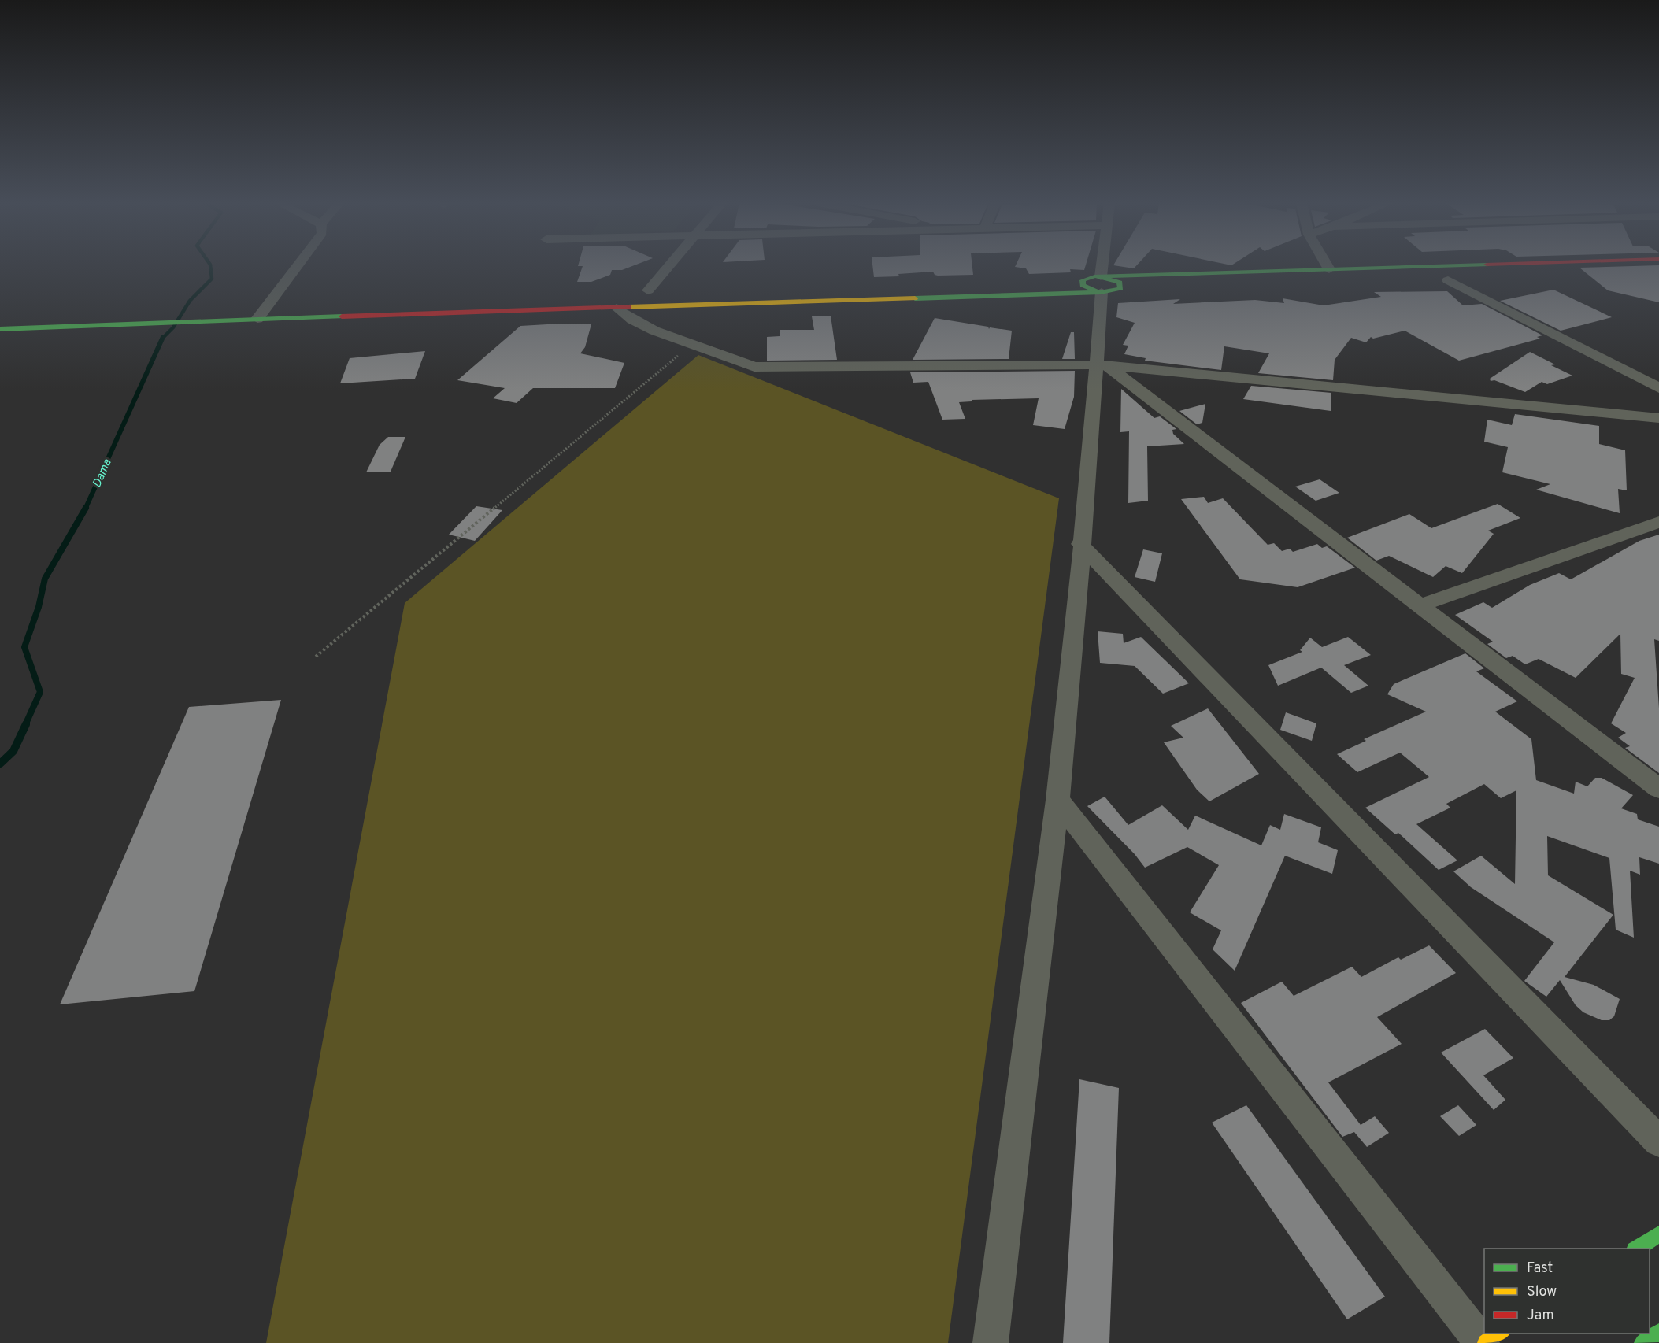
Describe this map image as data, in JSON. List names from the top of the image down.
{
  "water": ["Dama"],
  "legend": ["Fast", "Slow", "Jam"]
}
